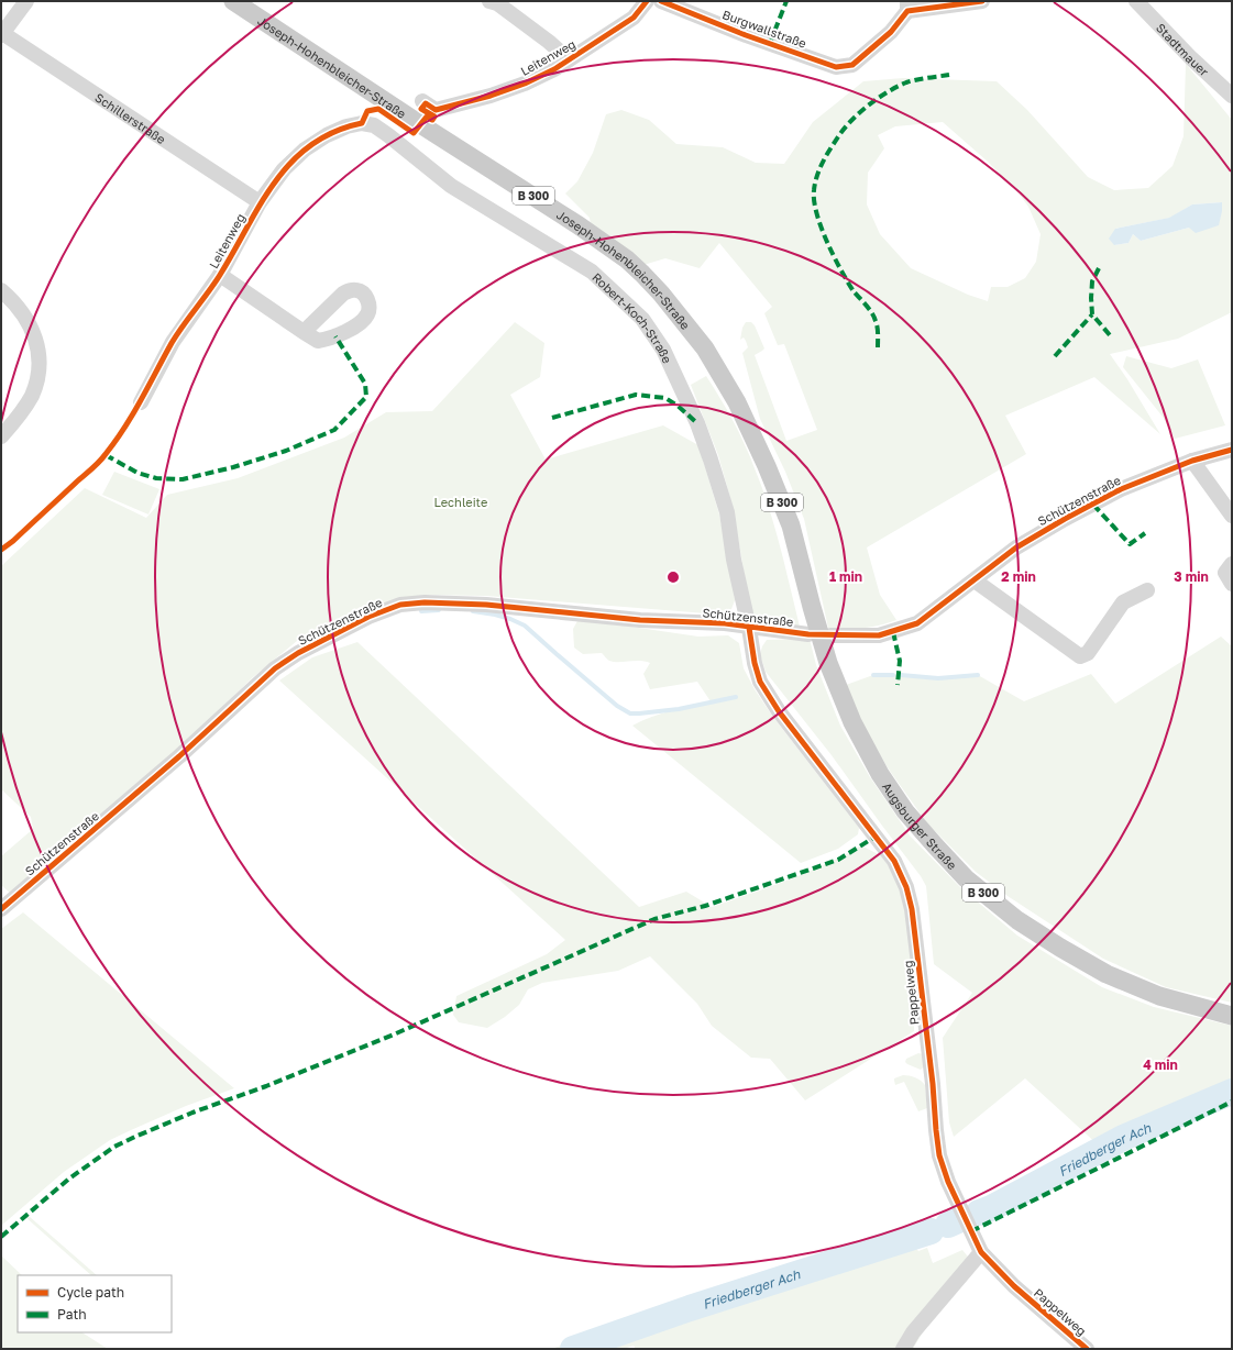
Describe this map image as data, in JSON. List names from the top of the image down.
{
  "streets": {
    "main road": ["Joseph-Hohenbleicher-Straße", "B 300", "Augsburger Straße"],
    "street": [
      "Burgwallstraße",
      "Stadtmauer",
      "Leitenweg",
      "Schillerstraße",
      "Robert-Koch-Straße",
      "Schützenstraße",
      "Pappelweg"
    ]
  },
  "crossings": [
    ["Leitenweg", "Schillerstraße"],
    ["Leitenweg", "Robert-Koch-Straße"],
    ["Joseph-Hohenbleicher-Straße", "Augsburger Straße"],
    ["Robert-Koch-Straße", "Schützenstraße"],
    ["Robert-Koch-Straße", "Pappelweg"],
    ["Schützenstraße", "Pappelweg"]
  ],
  "water": ["Friedberger Ach"],
  "parks": ["Lechleite"],
  "legend": ["Cycle path", "Path"],
  "rings": [
    "1 min",
    "2 min",
    "3 min",
    "4 min"
  ]
}
